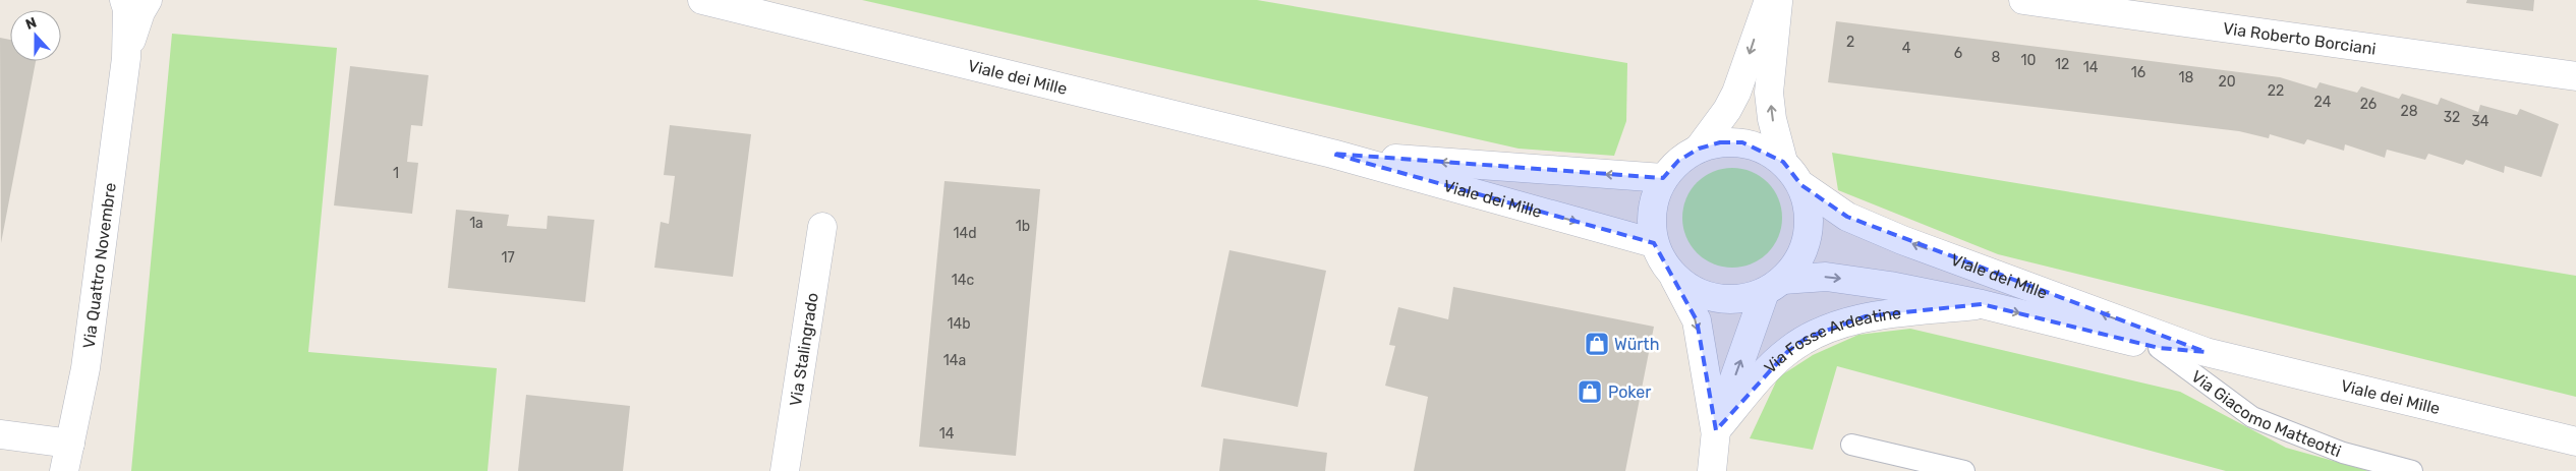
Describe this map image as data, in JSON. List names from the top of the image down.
{
  "streets": {
    "main road": [
      "Via Roberto Borciani",
      "Viale dei Mille",
      "Via Quattro Novembre",
      "Via Fosse Ardeatine",
      "Via Stalingrado"
    ],
    "lane": ["Via Giacomo Matteotti"]
  },
  "crossings": [
    ["Viale dei Mille", "Via Fosse Ardeatine"],
    ["Viale dei Mille", "Via Giacomo Matteotti"]
  ],
  "places": {
    "shop": ["Würth", "Poker"]
  },
  "house_numbers": [
    "2",
    "4",
    "6",
    "8",
    "10",
    "12",
    "14",
    "16",
    "18",
    "20",
    "22",
    "24",
    "26",
    "28",
    "32",
    "34",
    "1",
    "1a",
    "1b",
    "14d",
    "17",
    "14c",
    "14b",
    "14a",
    "14"
  ],
  "north": "top"
}
